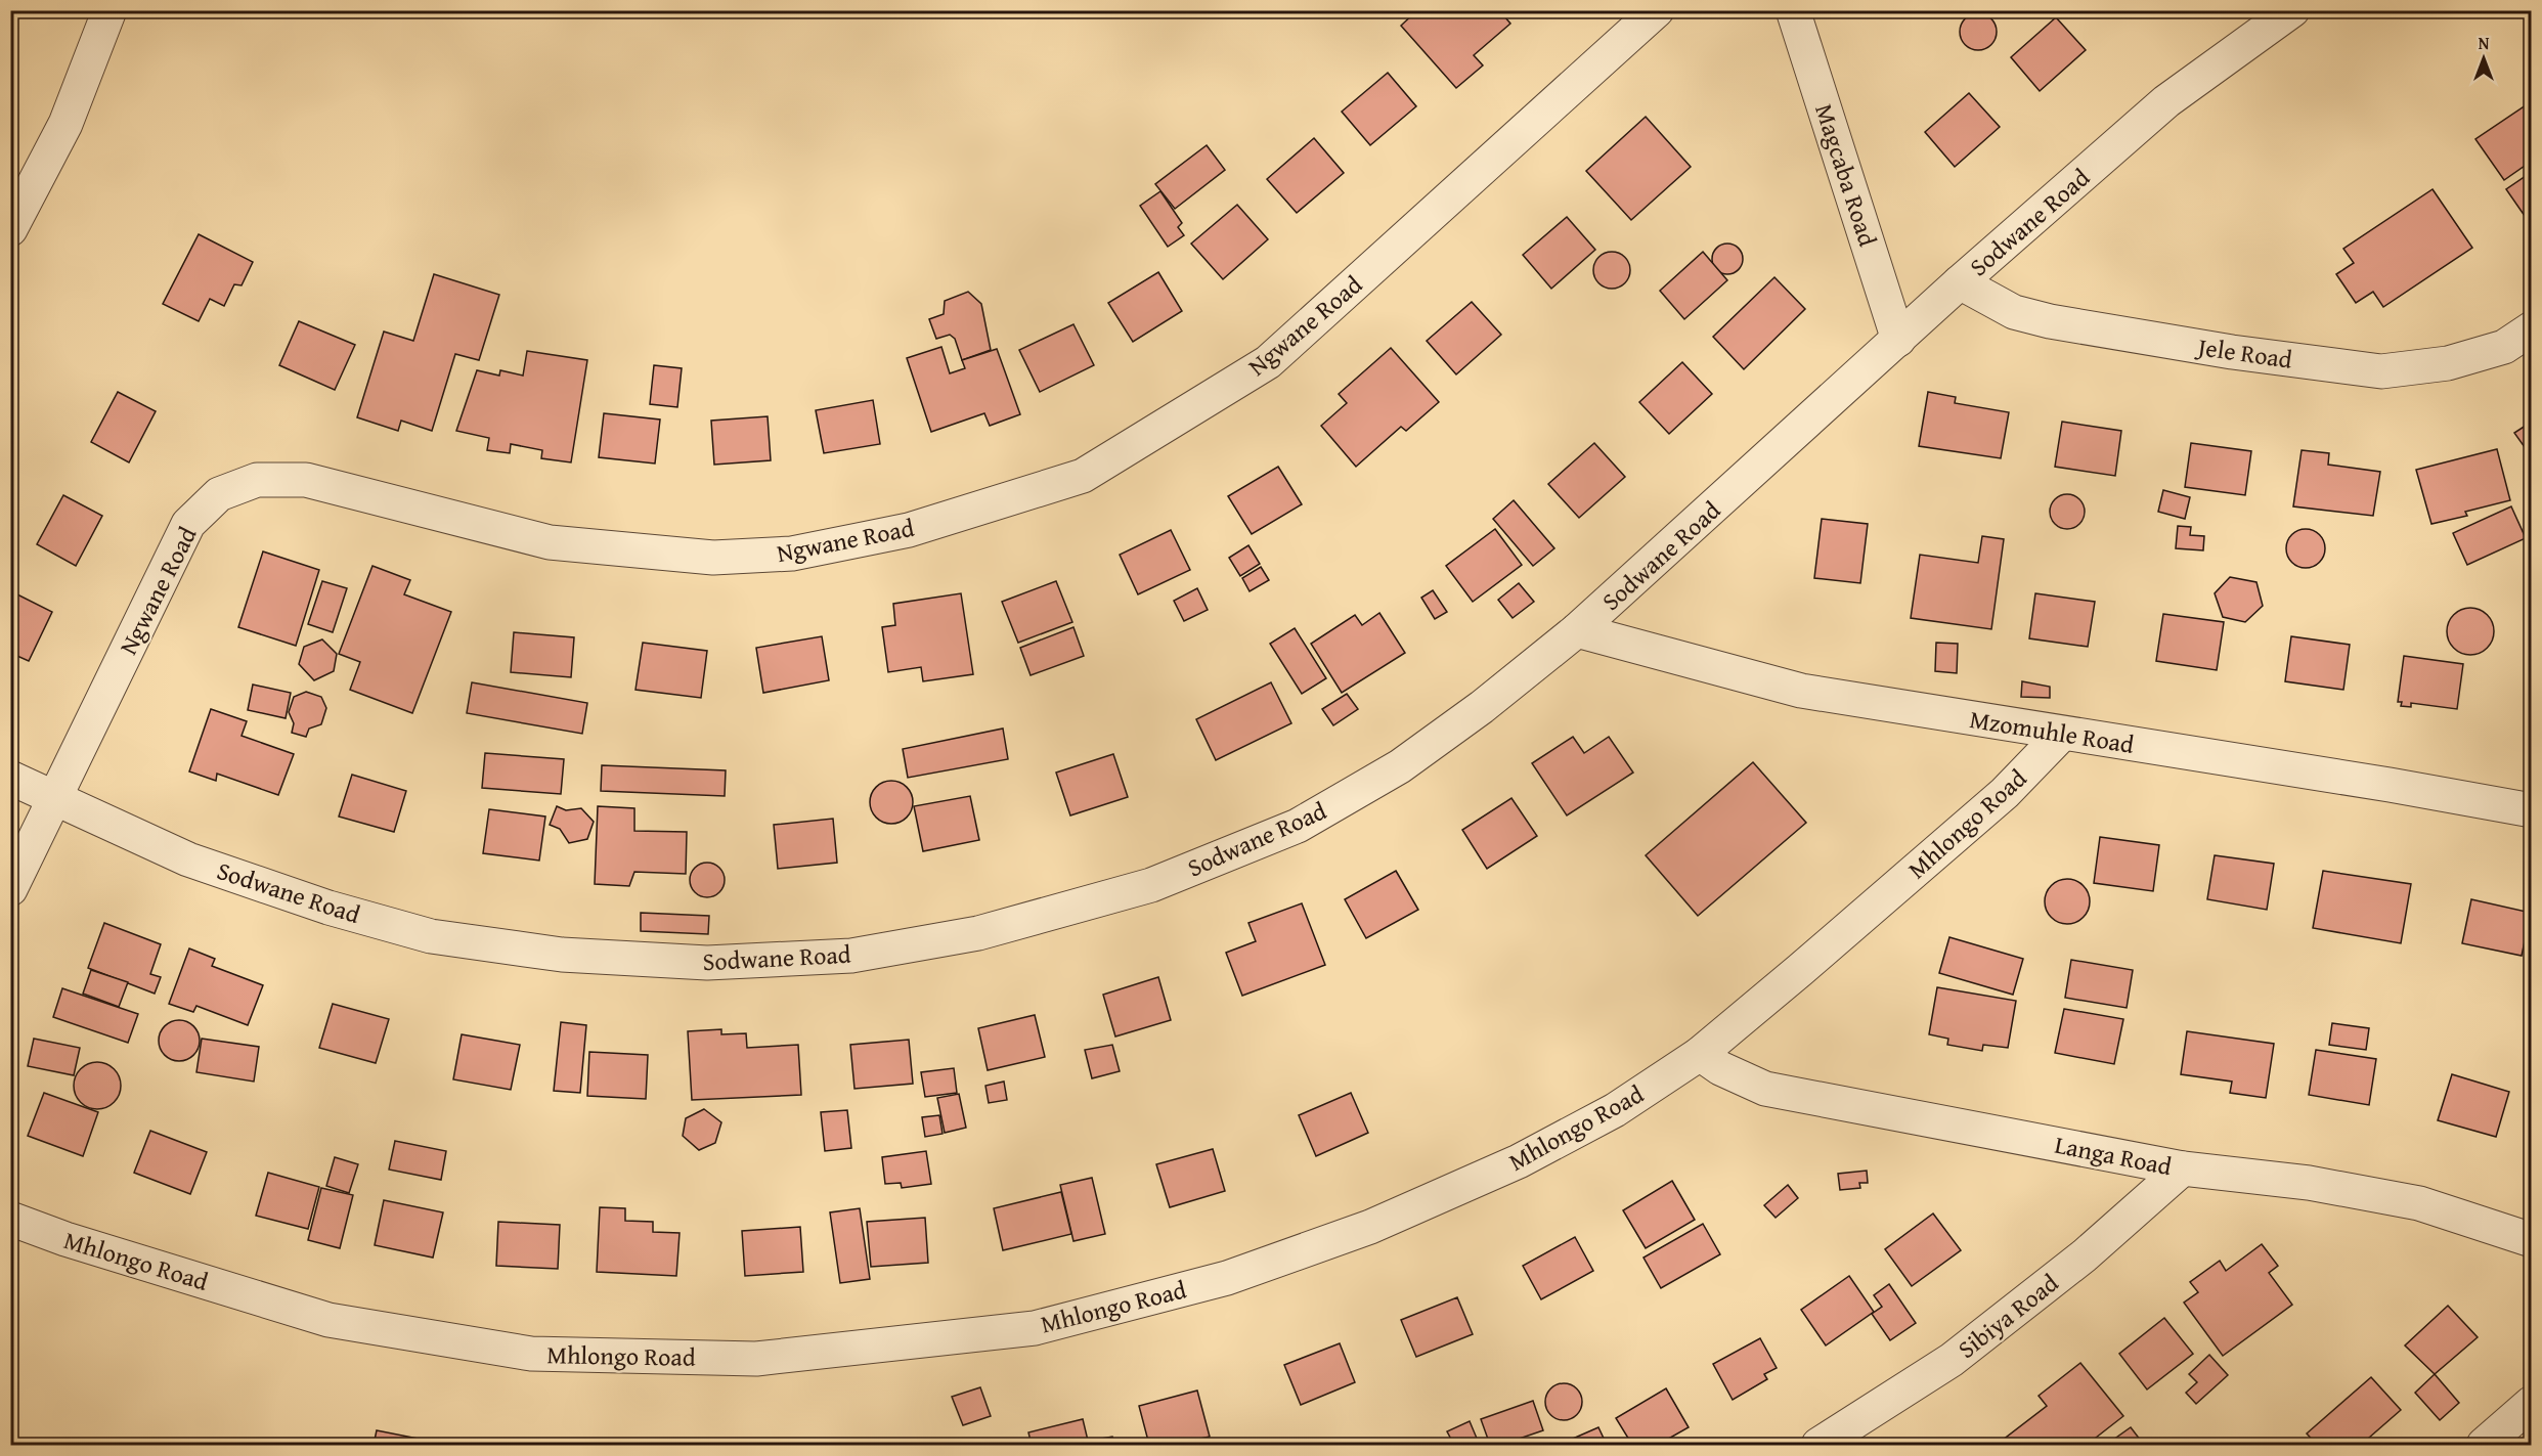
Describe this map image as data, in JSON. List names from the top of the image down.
{
  "streets": {
    "street": [
      "Magcaba Road",
      "Sodwane Road",
      "Ngwane Road",
      "Jele Road",
      "Mzomuhle Road",
      "Mhlongo Road",
      "Langa Road",
      "Sibiya Road"
    ]
  },
  "crossings": [
    ["Magcaba Road", "Sodwane Road"],
    ["Sodwane Road", "Ngwane Road"],
    ["Sodwane Road", "Jele Road"],
    ["Sodwane Road", "Mzomuhle Road"],
    ["Mzomuhle Road", "Mhlongo Road"],
    ["Mhlongo Road", "Langa Road"],
    ["Langa Road", "Sibiya Road"]
  ],
  "north": "top"
}
